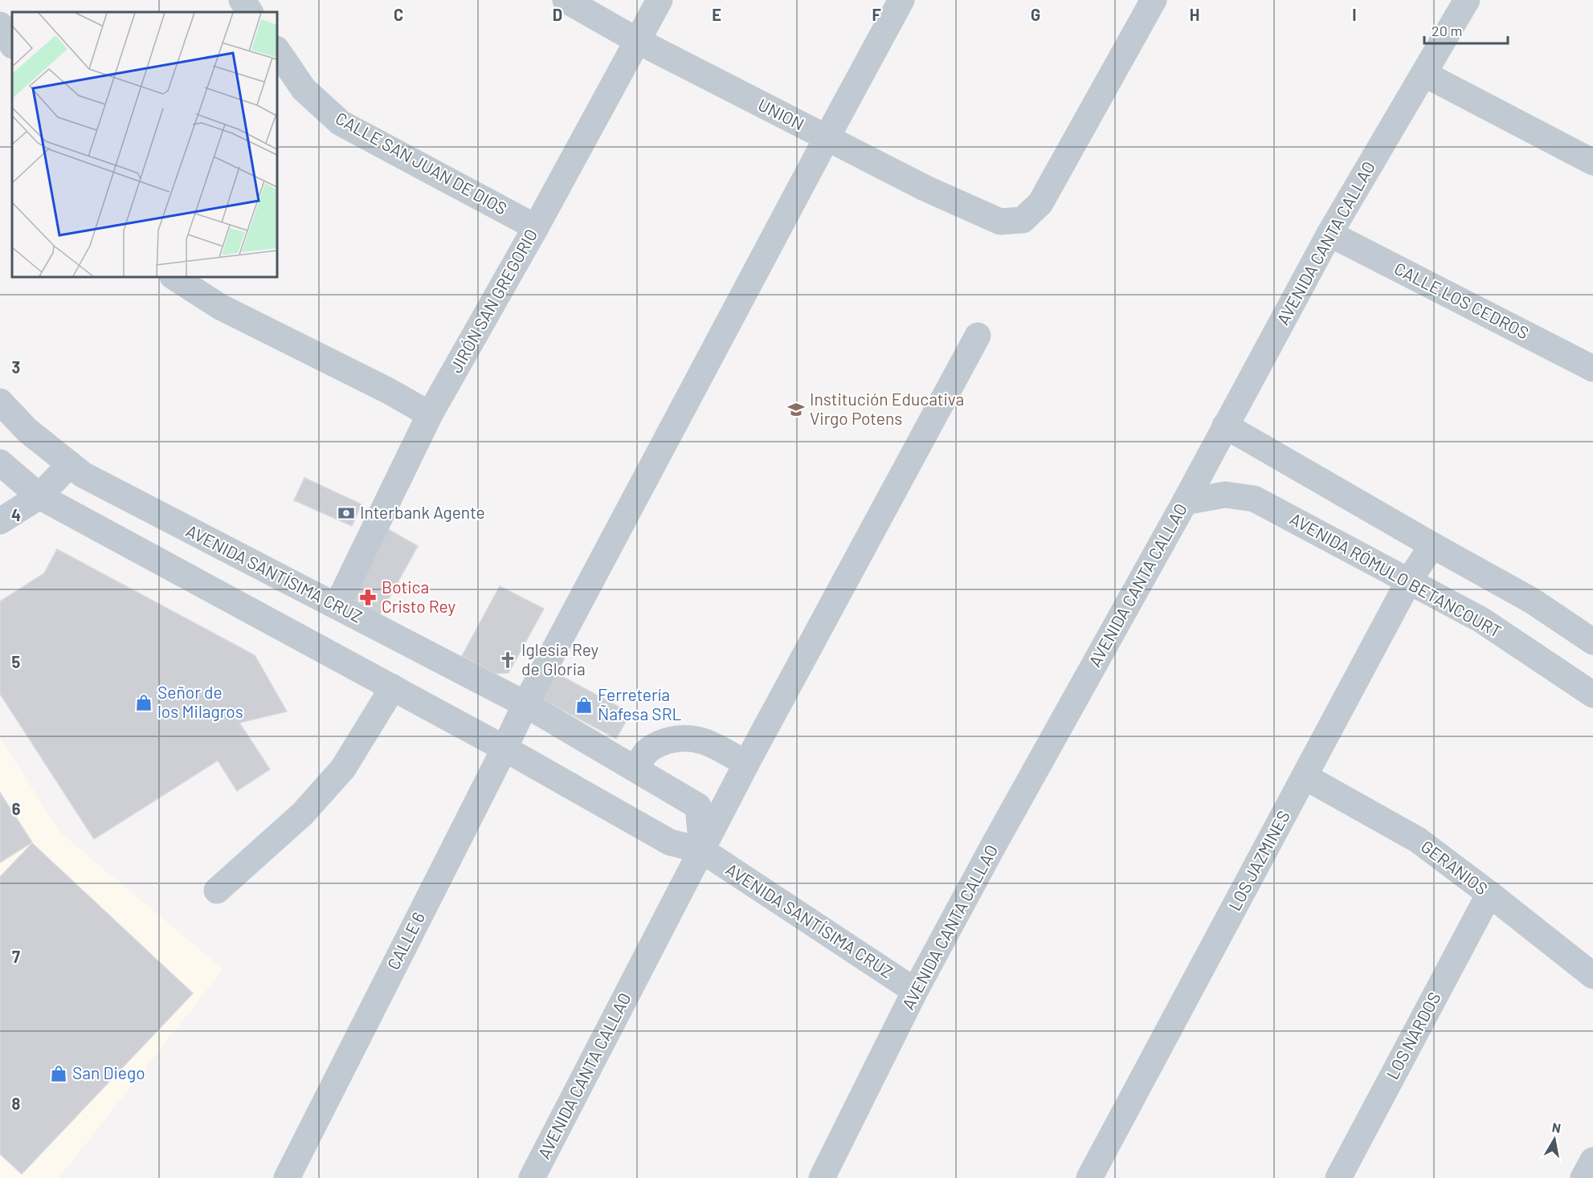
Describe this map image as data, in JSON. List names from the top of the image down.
{
  "streets": {
    "street": [
      "UNION",
      "CALLE SAN JUAN DE DIOS",
      "AVENIDA CANTA CALLAO",
      "JIRÓN SAN GREGORIO",
      "CALLE LOS CEDROS",
      "AVENIDA SANTÍSIMA CRUZ",
      "AVENIDA RÓMULO BETANCOURT",
      "LOS JAZMINES",
      "GERANIOS",
      "CALLE 6",
      "LOS NARDOS"
    ]
  },
  "crossings": [
    ["UNION", "JIRÓN SAN GREGORIO"],
    ["UNION", "CALLE 6"],
    ["CALLE SAN JUAN DE DIOS", "JIRÓN SAN GREGORIO"],
    ["AVENIDA CANTA CALLAO", "CALLE LOS CEDROS"],
    ["AVENIDA CANTA CALLAO", "AVENIDA SANTÍSIMA CRUZ"],
    ["AVENIDA CANTA CALLAO", "AVENIDA RÓMULO BETANCOURT"],
    ["JIRÓN SAN GREGORIO", "AVENIDA SANTÍSIMA CRUZ"],
    ["AVENIDA SANTÍSIMA CRUZ", "CALLE 6"],
    ["AVENIDA RÓMULO BETANCOURT", "LOS JAZMINES"],
    ["LOS JAZMINES", "GERANIOS"],
    ["GERANIOS", "LOS NARDOS"]
  ],
  "places": {
    "school or university": ["Institución Educativa Virgo Potens"],
    "bank": ["Interbank Agente"],
    "pharmacy": ["Botica Cristo Rey"],
    "church": ["Iglesia Rey de Gloria"],
    "shop": ["Señor de los Milagros", "Ferretería Ñafesa SRL", "San Diego"]
  },
  "scale_bar": "20 m",
  "north": "top",
  "grid": {
    "columns": [
      "C",
      "D",
      "E",
      "F",
      "G",
      "H",
      "I"
    ],
    "rows": [
      "3",
      "4",
      "5",
      "6",
      "7",
      "8"
    ]
  }
}
